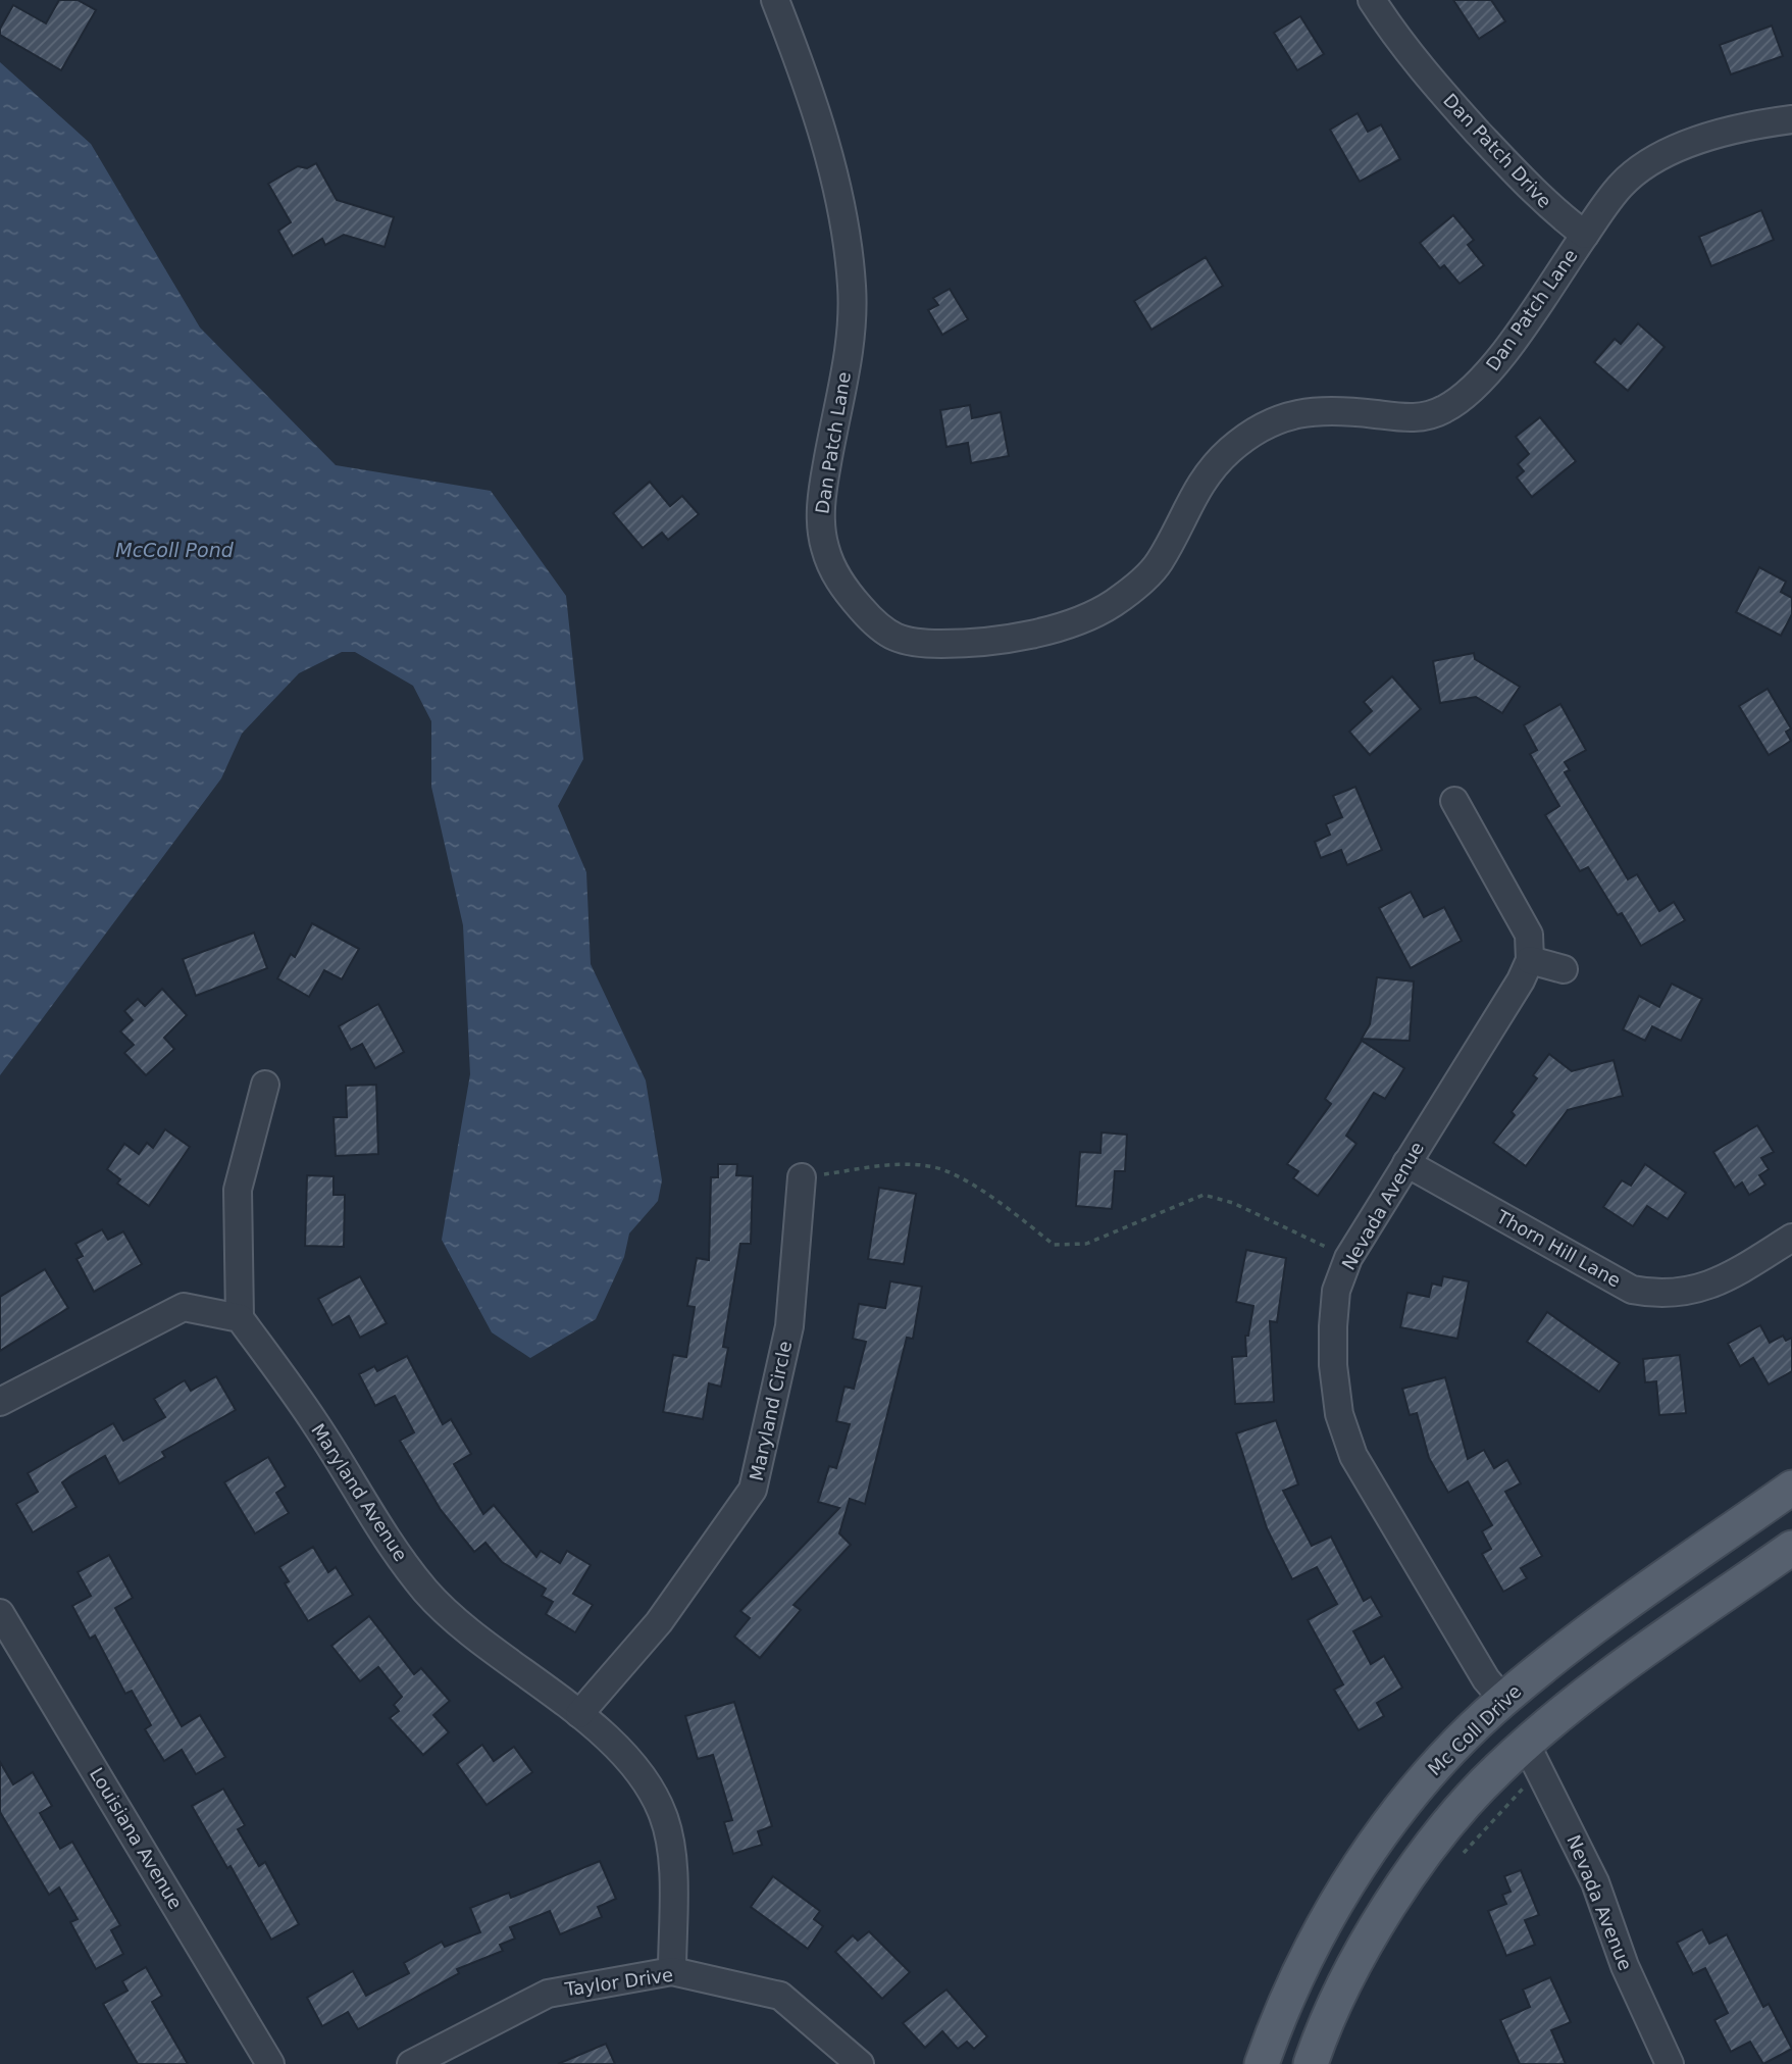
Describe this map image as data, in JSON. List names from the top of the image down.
{
  "streets": {
    "main road": ["Mc Coll Drive"],
    "street": [
      "Dan Patch Drive",
      "Dan Patch Lane",
      "Nevada Avenue",
      "Thorn Hill Lane",
      "Maryland Circle",
      "Maryland Avenue",
      "Louisiana Avenue",
      "Taylor Drive"
    ]
  },
  "crossings": [
    ["Dan Patch Drive", "Dan Patch Lane"],
    ["Nevada Avenue", "Thorn Hill Lane"],
    ["Nevada Avenue", "Mc Coll Drive"],
    ["Maryland Circle", "Maryland Avenue"],
    ["Maryland Avenue", "Taylor Drive"]
  ],
  "water": ["McColl Pond"]
}
